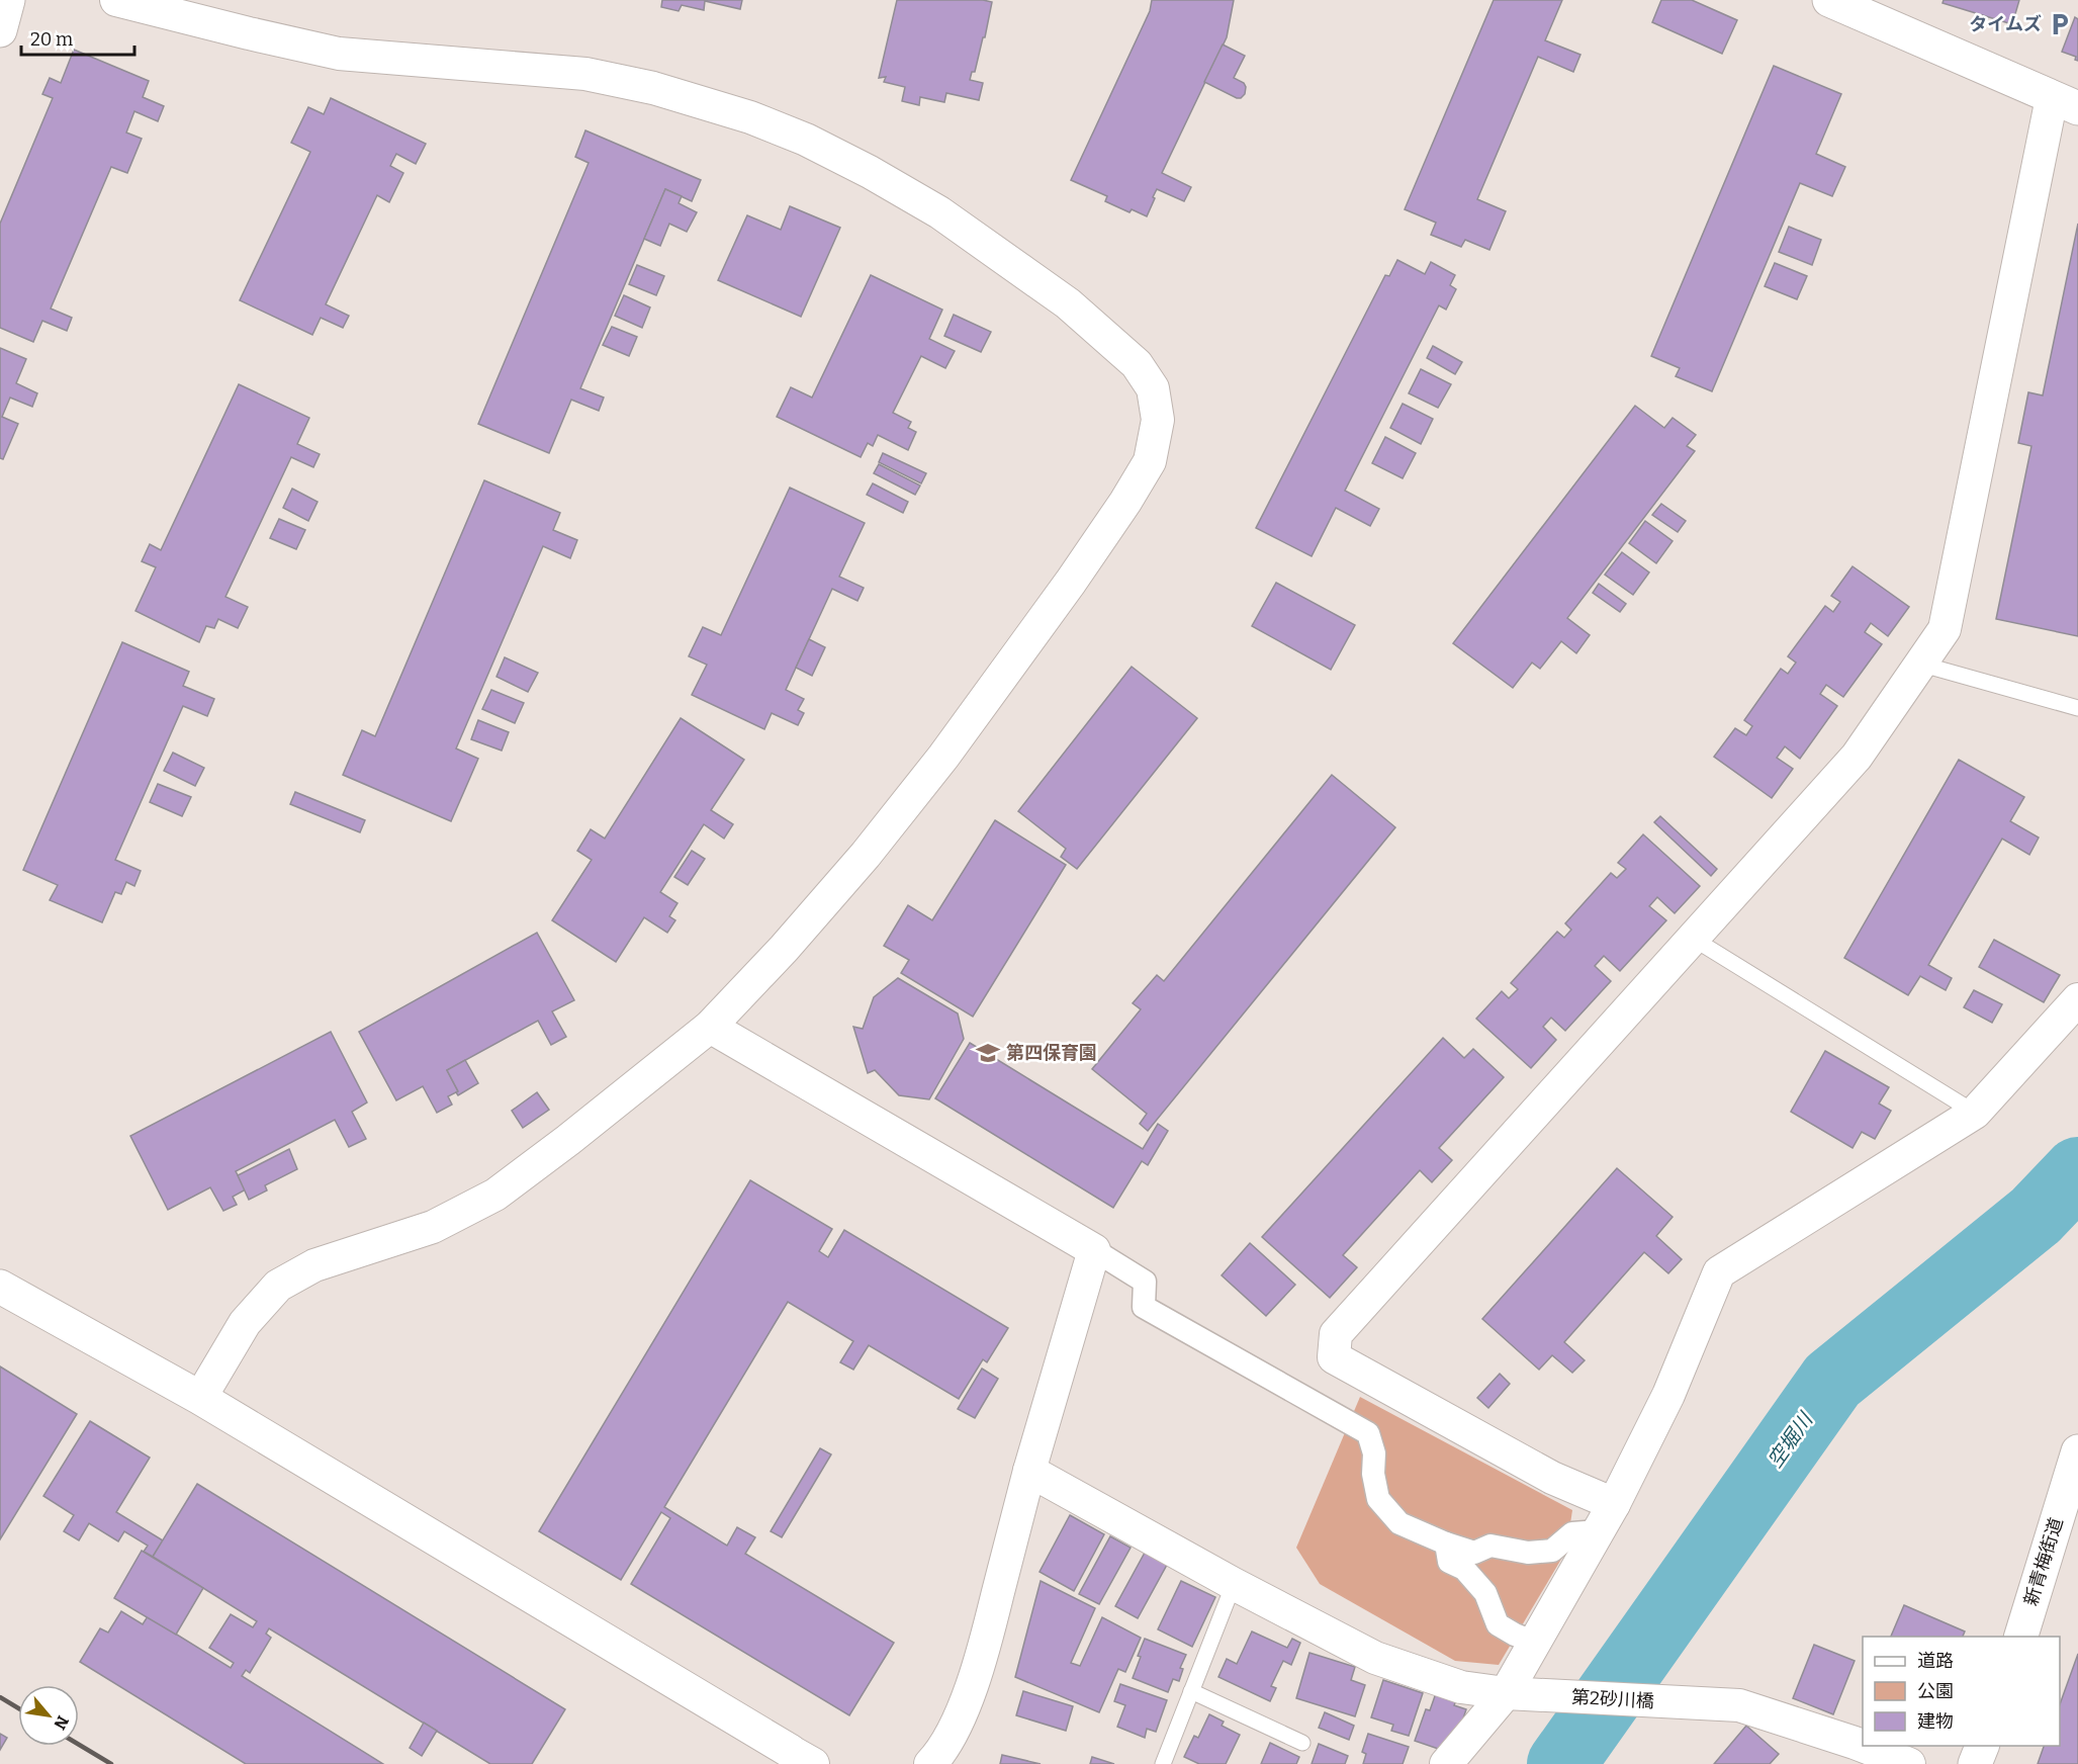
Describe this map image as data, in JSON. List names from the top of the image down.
{
  "streets": {
    "street": ["新青梅街道", "第2砂川橋"]
  },
  "water": ["空堀川"],
  "places": {
    "parking": ["タイムズ"],
    "school or university": ["第四保育園"]
  },
  "legend": ["道路", "公園", "建物"],
  "scale_bar": "20 m",
  "north": "bottom right"
}
